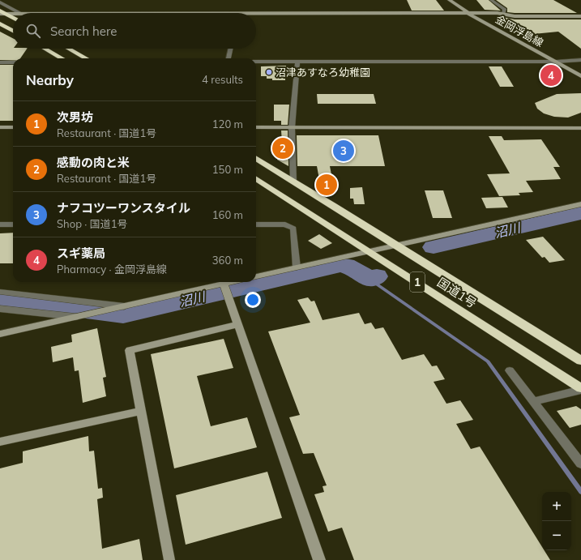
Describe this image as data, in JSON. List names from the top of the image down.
{
  "streets": {
    "highway": ["1", "国道1号"],
    "street": ["金岡浮島線"]
  },
  "water": ["沼川"],
  "places": ["沼津あすなろ幼稚園"],
  "page": {
    "search": "Search here",
    "heading": ["Nearby", "4 results"],
    "pins": [
      "4",
      "2",
      "3",
      "1"
    ],
    "list": [
      {
        "mark": "1",
        "name": "次男坊",
        "note": "Restaurant · 国道1号",
        "value": "120 m"
      },
      {
        "mark": "2",
        "name": "感動の肉と米",
        "note": "Restaurant · 国道1号",
        "value": "150 m"
      },
      {
        "mark": "3",
        "name": "ナフコツーワンスタイル",
        "note": "Shop · 国道1号",
        "value": "160 m"
      },
      {
        "mark": "4",
        "name": "スギ薬局",
        "note": "Pharmacy · 金岡浮島線",
        "value": "360 m"
      }
    ],
    "map_buttons": ["+", "−"]
  }
}
